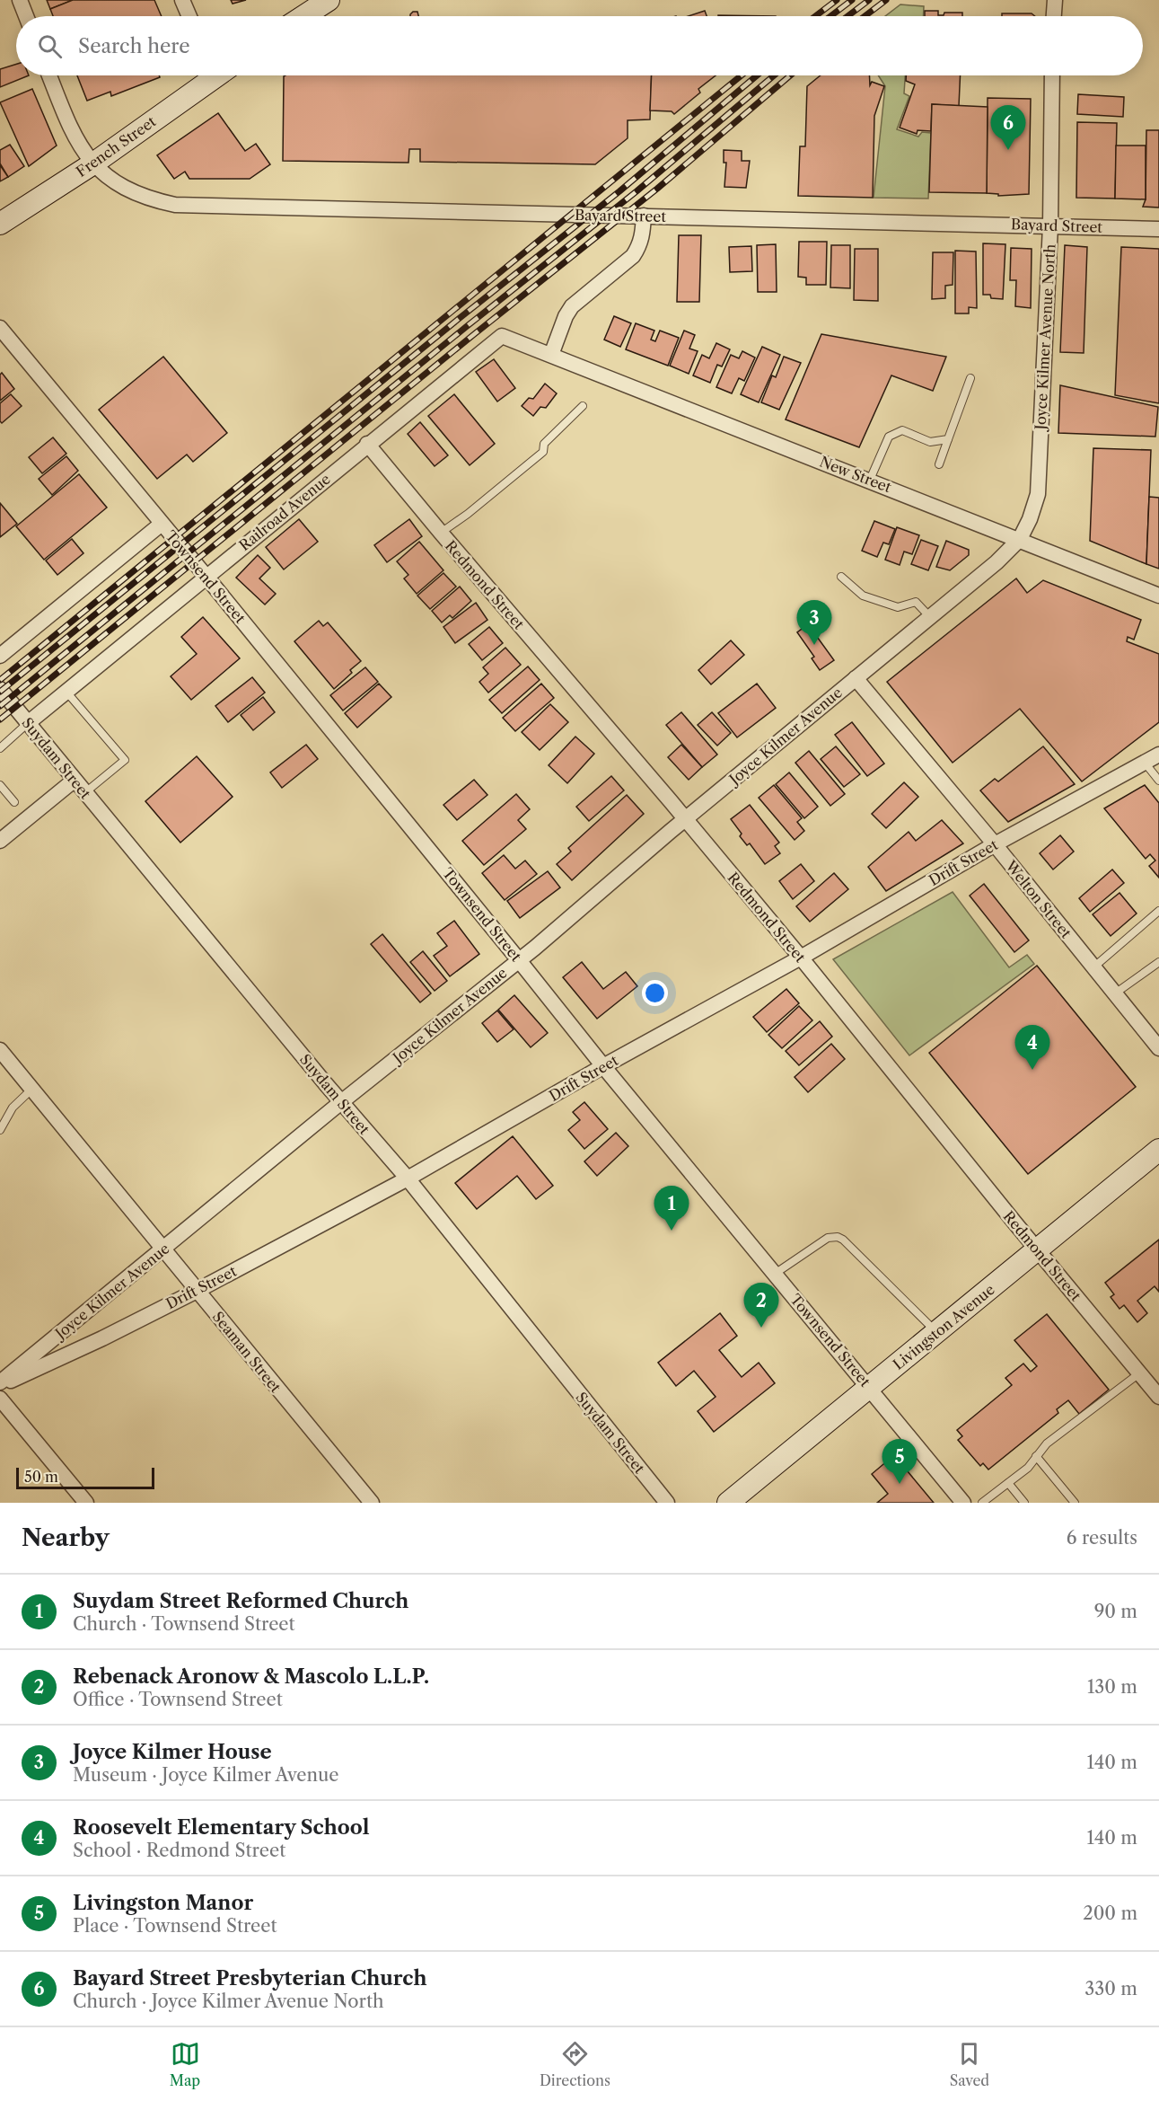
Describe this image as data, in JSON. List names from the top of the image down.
{
  "streets": {
    "main road": ["French Street", "Livingston Avenue"],
    "street": [
      "Bayard Street",
      "Joyce Kilmer Avenue North",
      "New Street",
      "Railroad Avenue",
      "Townsend Street",
      "Redmond Street",
      "Joyce Kilmer Avenue",
      "Suydam Street",
      "Drift Street",
      "Welton Street",
      "Seaman Street"
    ]
  },
  "crossings": [
    ["French Street", "Bayard Street"],
    ["Bayard Street", "Joyce Kilmer Avenue North"],
    ["Joyce Kilmer Avenue North", "New Street"],
    ["Joyce Kilmer Avenue North", "Joyce Kilmer Avenue"],
    ["New Street", "Railroad Avenue"],
    ["New Street", "Joyce Kilmer Avenue"],
    ["Railroad Avenue", "Townsend Street"],
    ["Railroad Avenue", "Redmond Street"],
    ["Railroad Avenue", "Suydam Street"],
    ["Townsend Street", "Joyce Kilmer Avenue"],
    ["Townsend Street", "Drift Street"],
    ["Townsend Street", "Livingston Avenue"],
    ["Redmond Street", "Joyce Kilmer Avenue"],
    ["Redmond Street", "Drift Street"],
    ["Redmond Street", "Livingston Avenue"],
    ["Joyce Kilmer Avenue", "Suydam Street"],
    ["Joyce Kilmer Avenue", "Drift Street"],
    ["Joyce Kilmer Avenue", "Welton Street"],
    ["Joyce Kilmer Avenue", "Seaman Street"],
    ["Suydam Street", "Drift Street"],
    ["Drift Street", "Welton Street"],
    ["Drift Street", "Seaman Street"]
  ],
  "scale_bar": "50 m",
  "page": {
    "search": "Search here",
    "pins": [
      "6",
      "3",
      "4",
      "1",
      "2",
      "5"
    ],
    "scale": "50 m",
    "heading": ["Nearby", "6 results"],
    "list": [
      {
        "mark": "1",
        "name": "Suydam Street Reformed Church",
        "note": "Church · Townsend Street",
        "value": "90 m"
      },
      {
        "mark": "2",
        "name": "Rebenack Aronow & Mascolo L.L.P.",
        "note": "Office · Townsend Street",
        "value": "130 m"
      },
      {
        "mark": "3",
        "name": "Joyce Kilmer House",
        "note": "Museum · Joyce Kilmer Avenue",
        "value": "140 m"
      },
      {
        "mark": "4",
        "name": "Roosevelt Elementary School",
        "note": "School · Redmond Street",
        "value": "140 m"
      },
      {
        "mark": "5",
        "name": "Livingston Manor",
        "note": "Place · Townsend Street",
        "value": "200 m"
      },
      {
        "mark": "6",
        "name": "Bayard Street Presbyterian Church",
        "note": "Church · Joyce Kilmer Avenue North",
        "value": "330 m"
      }
    ],
    "nav": ["Map", "Directions", "Saved"]
  }
}
